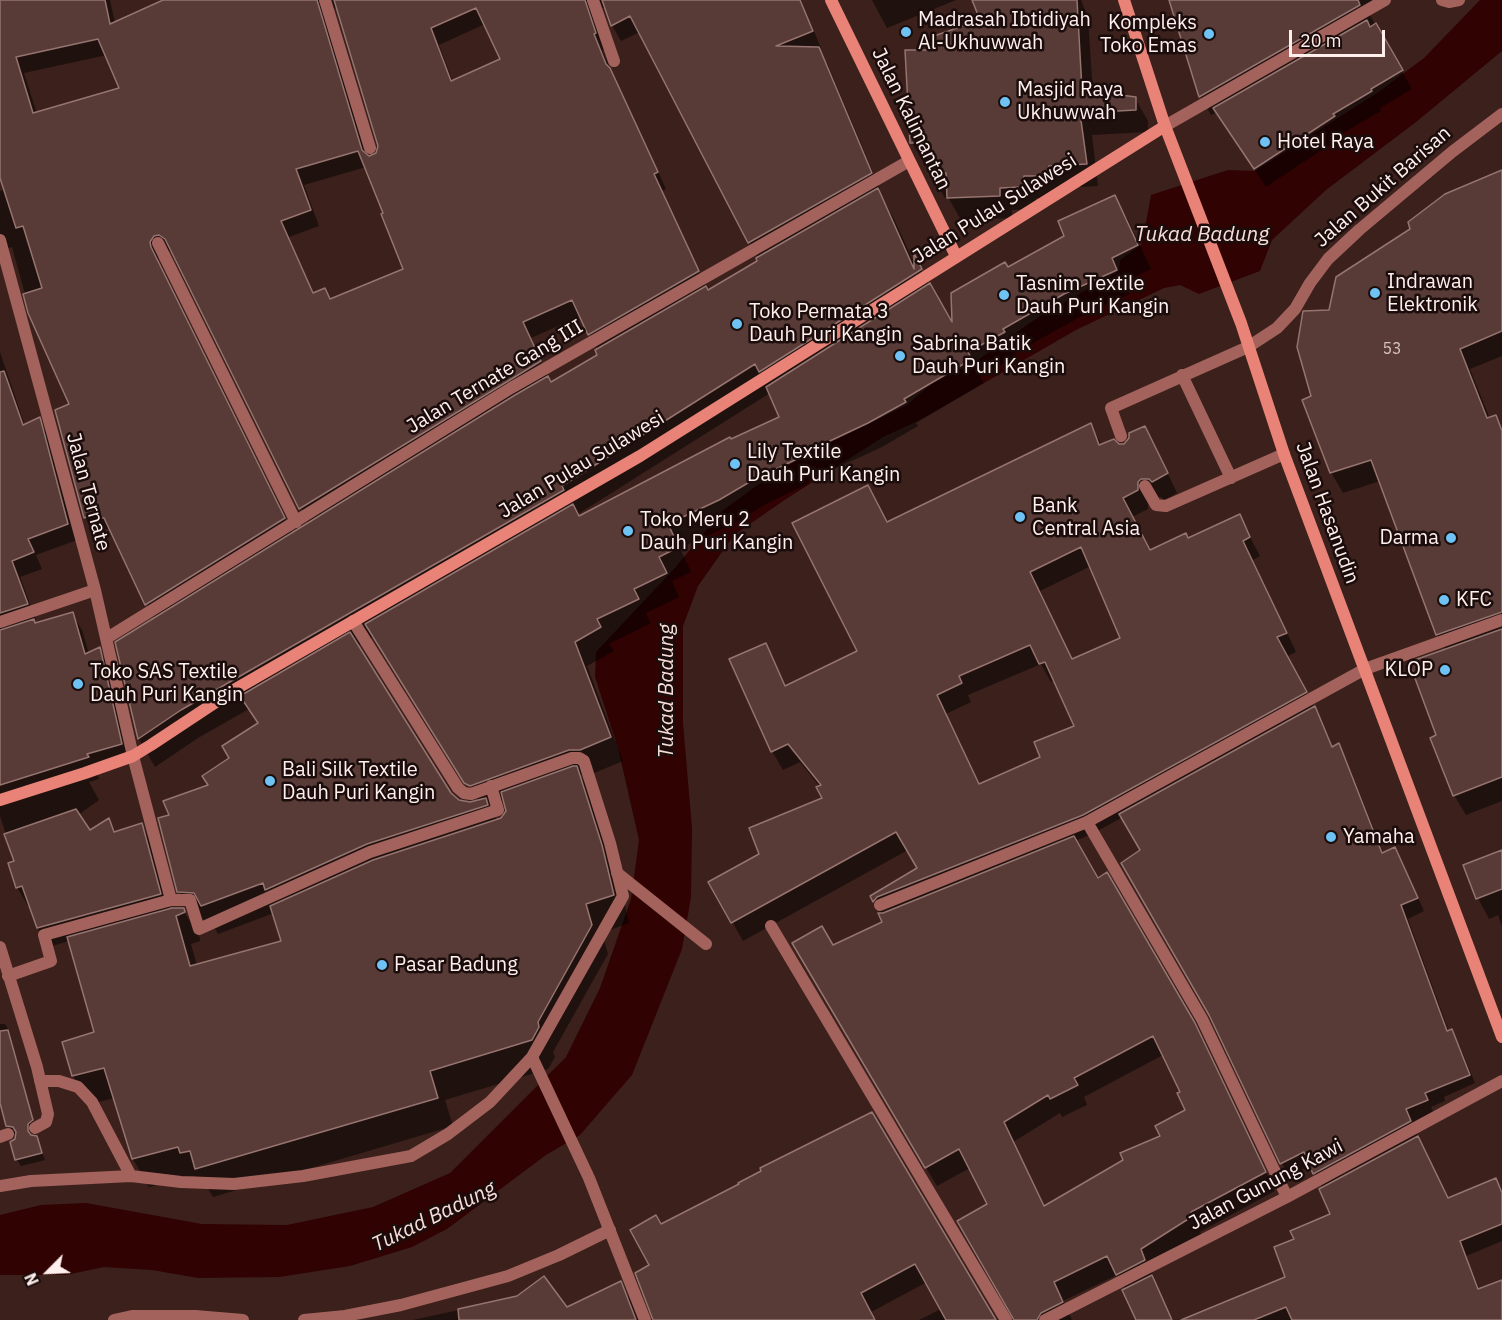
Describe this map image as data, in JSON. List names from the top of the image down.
{
  "streets": {
    "main road": ["Jalan Kalimantan", "Jalan Pulau Sulawesi", "Jalan Hasanudin"],
    "street": [
      "Jalan Bukit Barisan",
      "Jalan Ternate Gang III",
      "Jalan Ternate",
      "Jalan Gunung Kawi"
    ]
  },
  "crossings": [
    ["Jalan Kalimantan", "Jalan Pulau Sulawesi"],
    ["Jalan Kalimantan", "Jalan Ternate Gang III"],
    ["Jalan Bukit Barisan", "Jalan Hasanudin"],
    ["Jalan Pulau Sulawesi", "Jalan Ternate"],
    ["Jalan Pulau Sulawesi", "Jalan Hasanudin"],
    ["Jalan Ternate Gang III", "Jalan Ternate"]
  ],
  "water": ["Tukad Badung"],
  "places": [
    "Madrasah Ibtidiyah Al-Ukhuwwah",
    "Kompleks Toko Emas",
    "Masjid Raya Ukhuwwah",
    "Hotel Raya",
    "Indrawan Elektronik",
    "Tasnim Textile Dauh Puri Kangin",
    "Toko Permata 3 Dauh Puri Kangin",
    "Sabrina Batik Dauh Puri Kangin",
    "Lily Textile Dauh Puri Kangin",
    "Bank Central Asia",
    "Toko Meru 2 Dauh Puri Kangin",
    "Darma",
    "KFC",
    "KLOP",
    "Toko SAS Textile Dauh Puri Kangin",
    "Bali Silk Textile Dauh Puri Kangin",
    "Yamaha",
    "Pasar Badung"
  ],
  "house_numbers": ["53"],
  "scale_bar": "20 m",
  "north": "bottom left"
}
